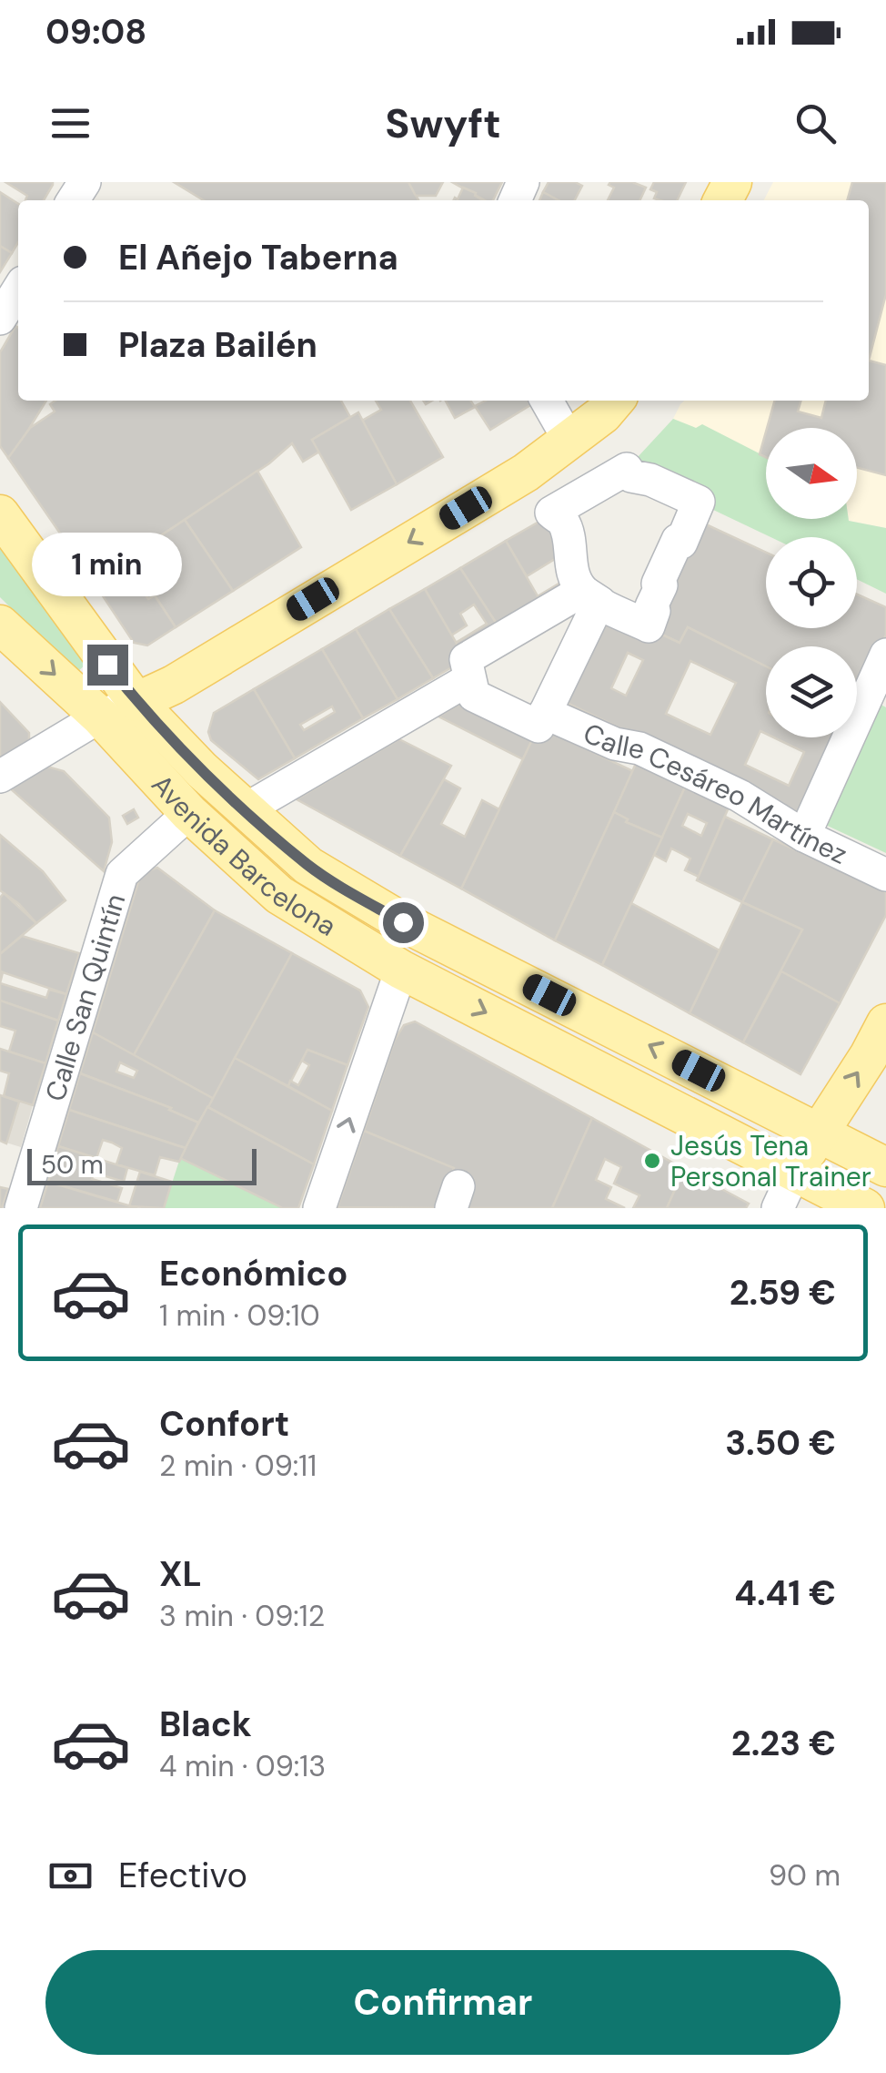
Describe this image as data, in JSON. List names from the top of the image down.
{
  "streets": {
    "main road": ["Avenida Barcelona"],
    "street": ["Calle Cesáreo Martínez", "Calle San Quintín"]
  },
  "crossings": [
    ["Avenida Barcelona", "Calle San Quintín"]
  ],
  "places": ["Jesús Tena Personal Trainer"],
  "scale_bar": "50 m",
  "north": "right",
  "page": {
    "status": "09:08",
    "header": "Swyft",
    "banner": ["El Añejo Taberna", "Plaza Bailén"],
    "bubble": "1 min",
    "scale": "50 m",
    "list": [
      {
        "name": "Económico",
        "note": "1 min · 09:10",
        "value": "2.59 €"
      },
      {
        "name": "Confort",
        "note": "2 min · 09:11",
        "value": "3.50 €"
      },
      {
        "name": "XL",
        "note": "3 min · 09:12",
        "value": "4.41 €"
      },
      {
        "name": "Black",
        "note": "4 min · 09:13",
        "value": "2.23 €"
      }
    ],
    "pay": ["Efectivo", "90 m"],
    "buttons": "Confirmar"
  }
}
